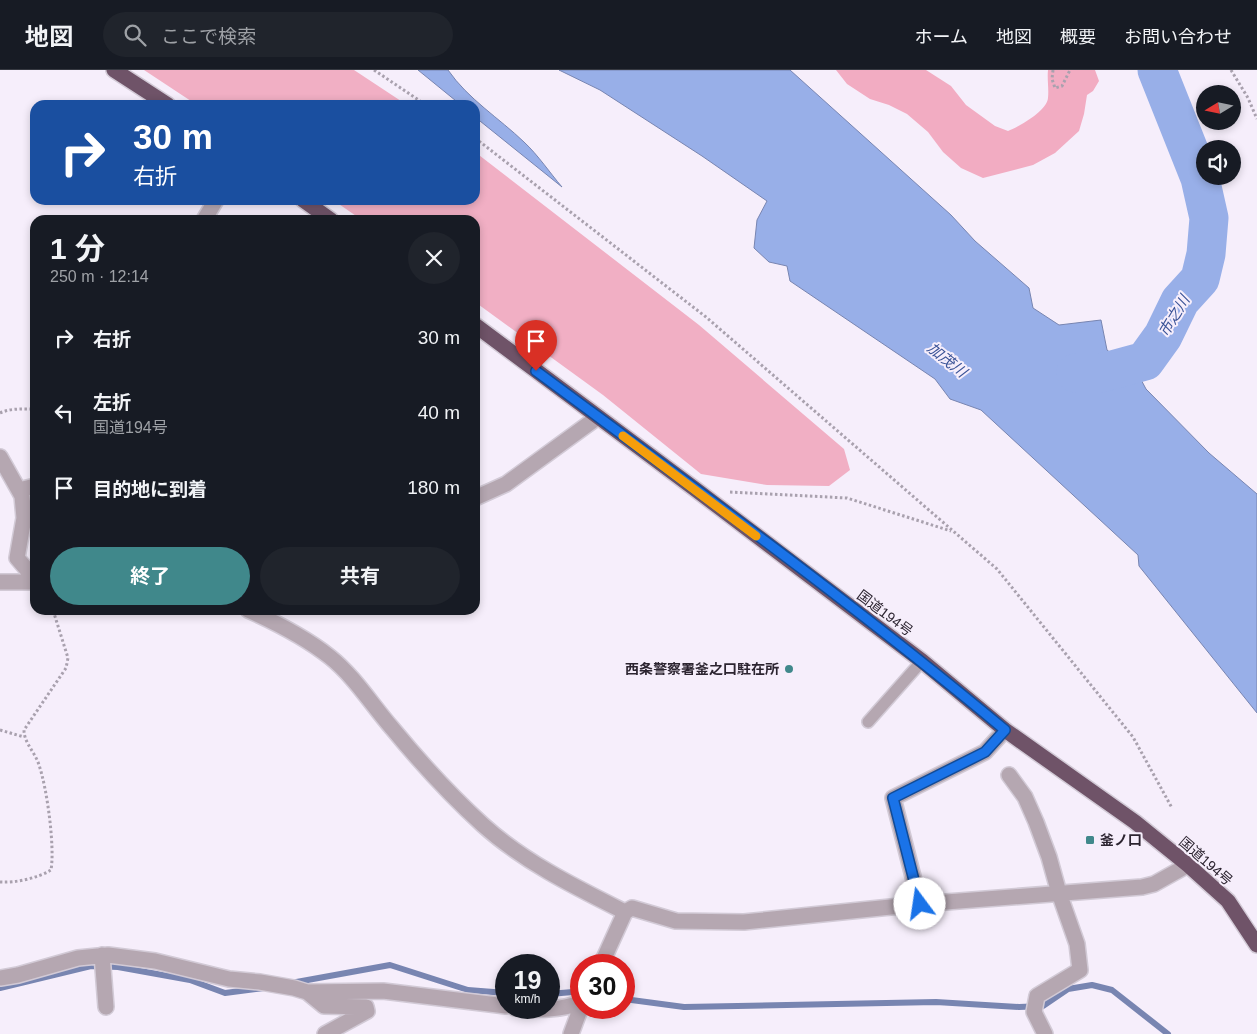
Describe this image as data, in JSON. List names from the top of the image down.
{
  "streets": {
    "highway": ["国道194号"]
  },
  "water": ["市之川", "加茂川"],
  "places": {
    "other": ["西条警察署釜之口駐在所"],
    "transit": ["釜ノ口"]
  },
  "north": "left",
  "page": {
    "header": "地図",
    "search": "ここで検索",
    "nav": [
      "ホーム",
      "地図",
      "概要",
      "お問い合わせ"
    ],
    "turn": ["30 m", "右折"],
    "heading": ["1 分", "250 m · 12:14"],
    "list": [
      {
        "name": "右折",
        "value": "30 m"
      },
      {
        "name": "左折",
        "note": "国道194号",
        "value": "40 m"
      },
      {
        "name": "目的地に到着",
        "value": "180 m"
      }
    ],
    "buttons": ["終了", "共有"],
    "speed": "19 km/h",
    "limit": "30"
  }
}
